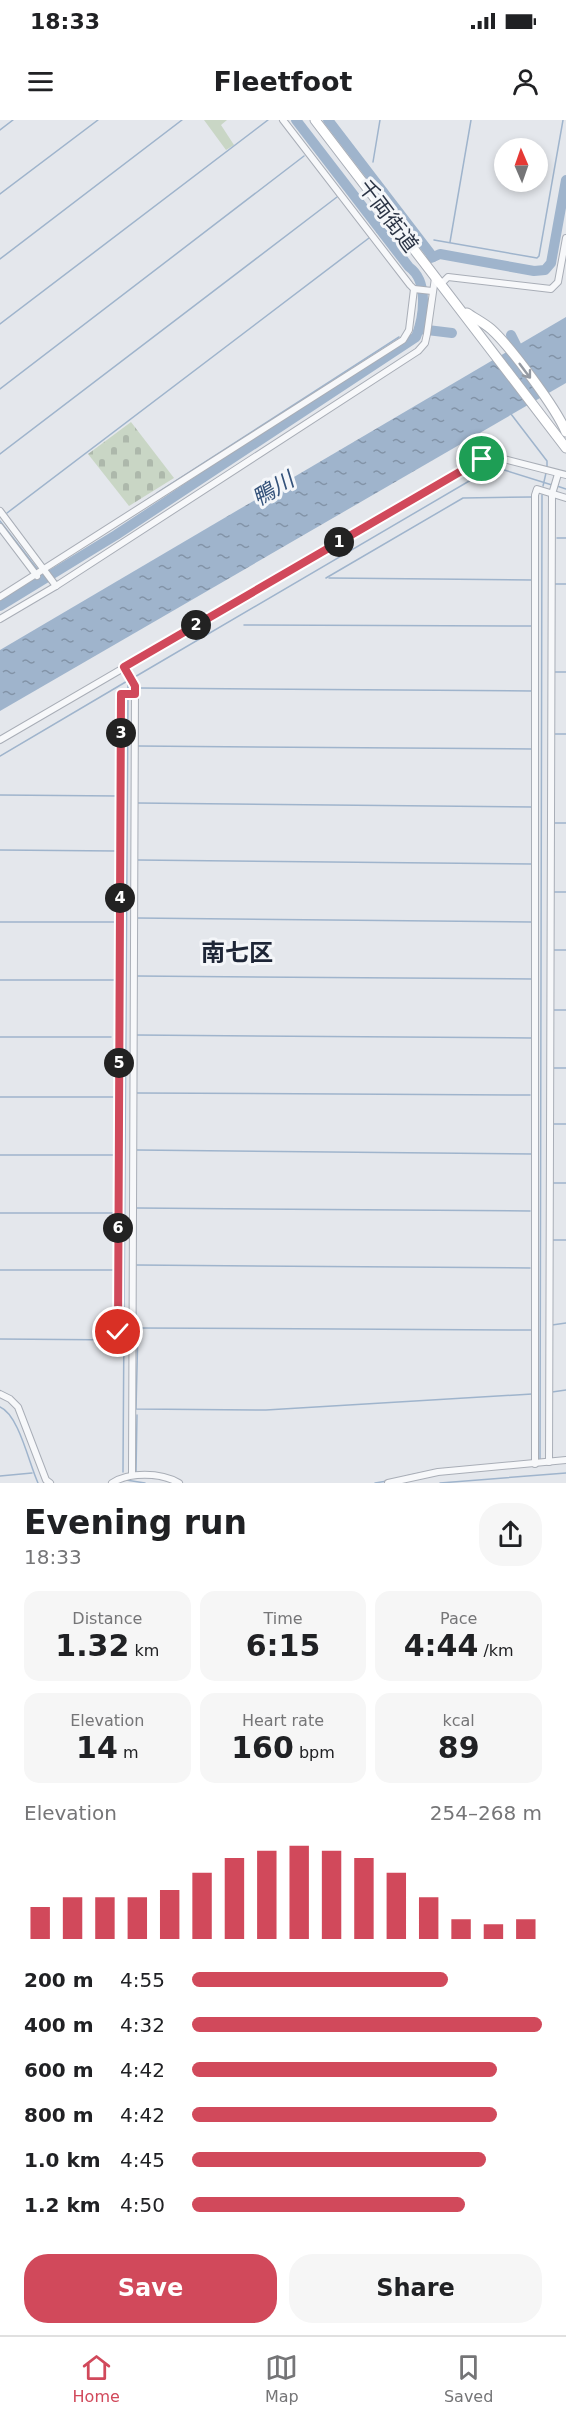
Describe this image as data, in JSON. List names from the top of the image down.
{
  "streets": {
    "street": ["千両街道"]
  },
  "districts": ["南七区"],
  "water": ["鴨川"],
  "north": "top",
  "page": {
    "status": "18:33",
    "header": "Fleetfoot",
    "pins": [
      "1",
      "2",
      "3",
      "4",
      "5",
      "6"
    ],
    "heading": ["Evening run", "18:33"],
    "stats": [
      ["Distance", "1.32 km"],
      ["Time", "6:15"],
      ["Pace", "4:44 /km"],
      ["Elevation", "14 m"],
      ["Heart rate", "160 bpm"],
      ["kcal", "89"]
    ],
    "chart": ["Elevation", "254–268 m"],
    "list": [
      {
        "name": "200 m",
        "note": "4:55"
      },
      {
        "name": "400 m",
        "note": "4:32"
      },
      {
        "name": "600 m",
        "note": "4:42"
      },
      {
        "name": "800 m",
        "note": "4:42"
      },
      {
        "name": "1.0 km",
        "note": "4:45"
      },
      {
        "name": "1.2 km",
        "note": "4:50"
      }
    ],
    "buttons": ["Save", "Share"],
    "tabs": ["Home", "Map", "Saved"]
  }
}
